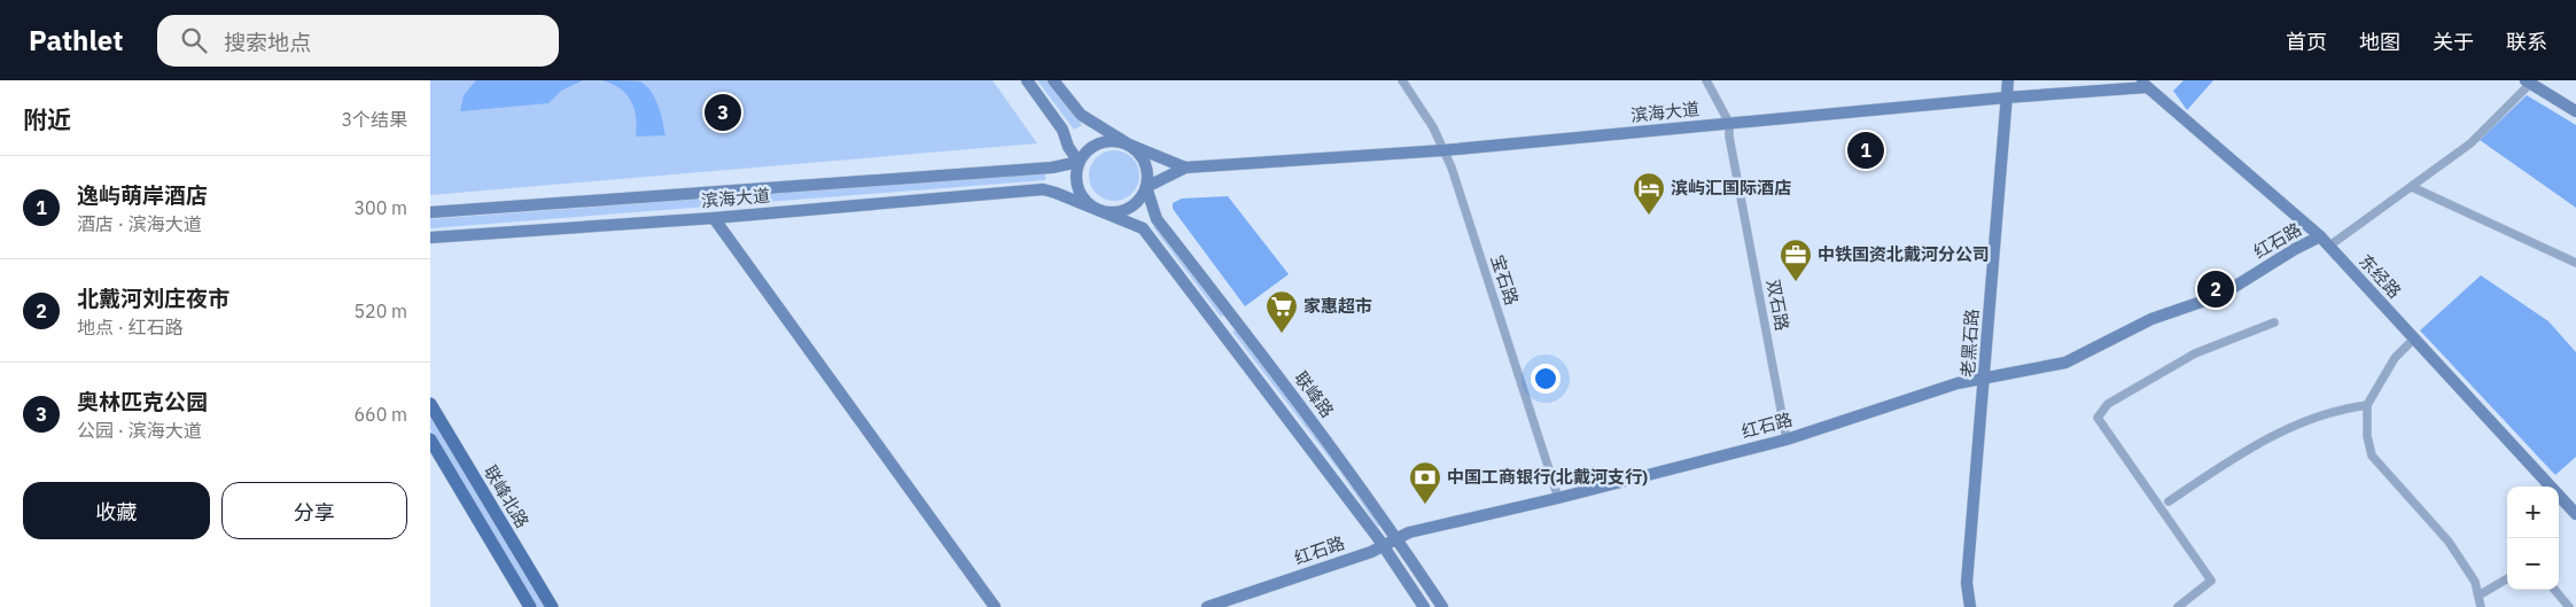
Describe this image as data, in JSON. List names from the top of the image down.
{
  "streets": {
    "main road": [
      "滨海大道",
      "红石路",
      "东经路",
      "老黑石路",
      "联峰路",
      "联峰北路"
    ],
    "street": ["宝石路", "双石路"]
  },
  "crossings": [
    ["滨海大道", "东经路"],
    ["滨海大道", "宝石路"],
    ["滨海大道", "双石路"],
    ["滨海大道", "老黑石路"],
    ["滨海大道", "联峰路"],
    ["红石路", "东经路"],
    ["红石路", "宝石路"],
    ["红石路", "双石路"],
    ["红石路", "老黑石路"],
    ["红石路", "联峰路"]
  ],
  "places": {
    "hotel": ["滨屿汇国际酒店"],
    "office": ["中铁国资北戴河分公司"],
    "supermarket": ["家惠超市"],
    "bank": ["中国工商银行(北戴河支行)"]
  },
  "page": {
    "header": "Pathlet",
    "search": "搜索地点",
    "nav": [
      "首页",
      "地图",
      "关于",
      "联系"
    ],
    "heading": ["附近", "3个结果"],
    "pins": ["3", "1", "2"],
    "list": [
      {
        "mark": "1",
        "name": "逸屿萌岸酒店",
        "note": "酒店 · 滨海大道",
        "value": "300 m"
      },
      {
        "mark": "2",
        "name": "北戴河刘庄夜市",
        "note": "地点 · 红石路",
        "value": "520 m"
      },
      {
        "mark": "3",
        "name": "奥林匹克公园",
        "note": "公园 · 滨海大道",
        "value": "660 m"
      }
    ],
    "buttons": ["收藏", "分享"],
    "map_buttons": ["+", "−"]
  }
}
